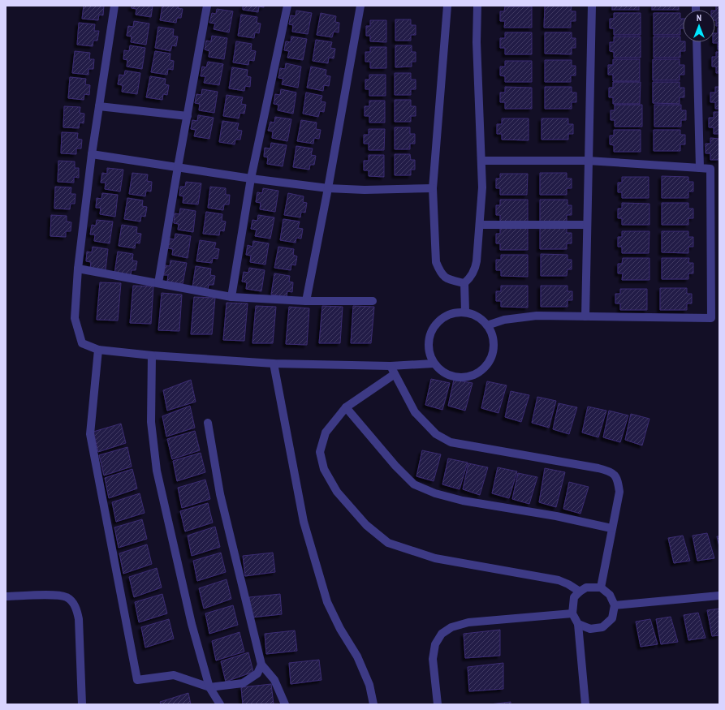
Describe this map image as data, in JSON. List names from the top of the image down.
{
  "north": "top"
}
